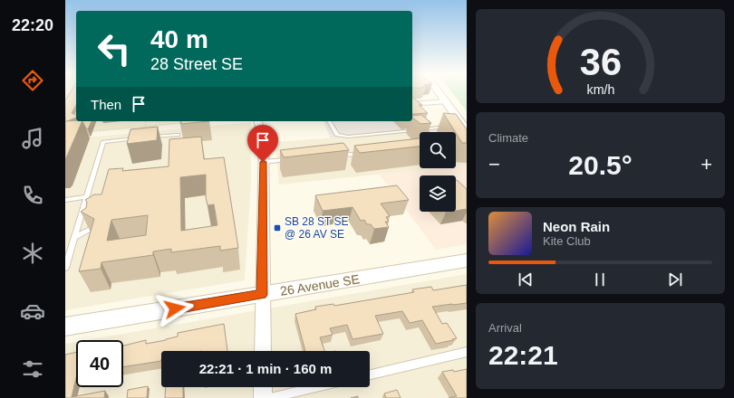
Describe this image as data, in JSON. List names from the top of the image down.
{
  "streets": {
    "street": ["26 Avenue SE"]
  },
  "places": {
    "transit": ["SB 28 ST SE @ 26 AV SE"]
  },
  "page": {
    "tabs": "22:20",
    "turn": ["40 m", "28 Street SE"],
    "then": "Then",
    "tile": [
      "Climate",
      ["Arrival", "22:21"]
    ],
    "heat": ["−", "20.5°", "+"],
    "song": ["Neon Rain", "Kite Club"],
    "limit": "40",
    "trip": "22:21 · 1 min · 160 m",
    "gauge": ["36", "km/h"]
  }
}
